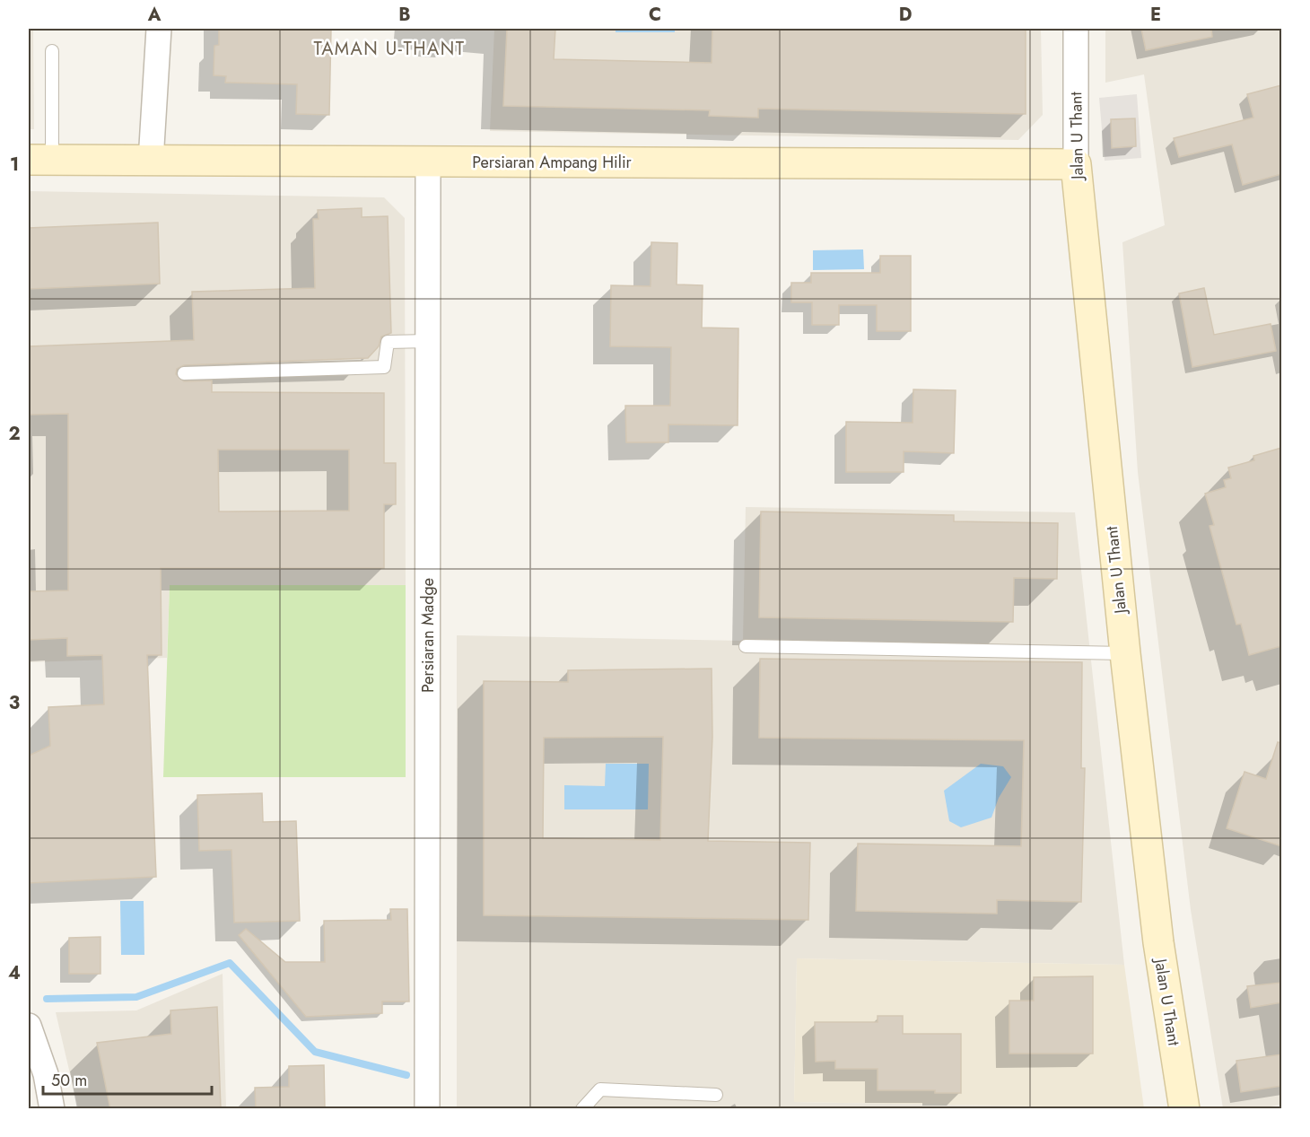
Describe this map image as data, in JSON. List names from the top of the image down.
{
  "streets": {
    "street": ["Jalan U Thant", "Persiaran Ampang Hilir", "Persiaran Madge"]
  },
  "crossings": [
    ["Jalan U Thant", "Persiaran Ampang Hilir"],
    ["Persiaran Ampang Hilir", "Persiaran Madge"]
  ],
  "districts": ["TAMAN U-THANT"],
  "scale_bar": "50 m",
  "grid": {
    "columns": [
      "A",
      "B",
      "C",
      "D",
      "E"
    ],
    "rows": [
      "1",
      "2",
      "3",
      "4"
    ]
  }
}
